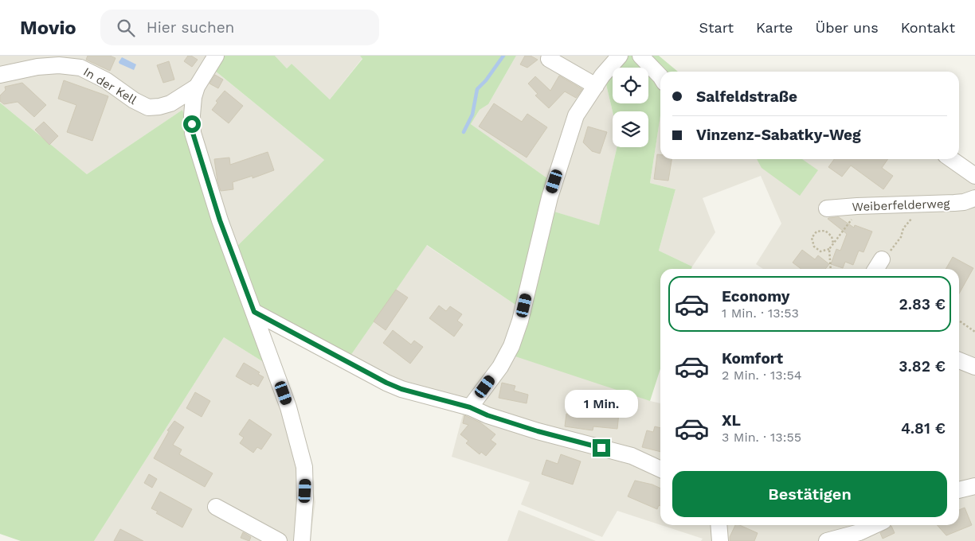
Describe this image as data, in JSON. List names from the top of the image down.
{
  "streets": {
    "street": ["In der Kell", "Weiberfelderweg"]
  },
  "page": {
    "header": "Movio",
    "search": "Hier suchen",
    "nav": [
      "Start",
      "Karte",
      "Über uns",
      "Kontakt"
    ],
    "banner": ["Salfeldstraße", "Vinzenz-Sabatky-Weg"],
    "list": [
      {
        "name": "Economy",
        "note": "1 Min. · 13:53",
        "value": "2.83 €"
      },
      {
        "name": "Komfort",
        "note": "2 Min. · 13:54",
        "value": "3.82 €"
      },
      {
        "name": "XL",
        "note": "3 Min. · 13:55",
        "value": "4.81 €"
      }
    ],
    "bubble": "1 Min.",
    "buttons": "Bestätigen"
  }
}
